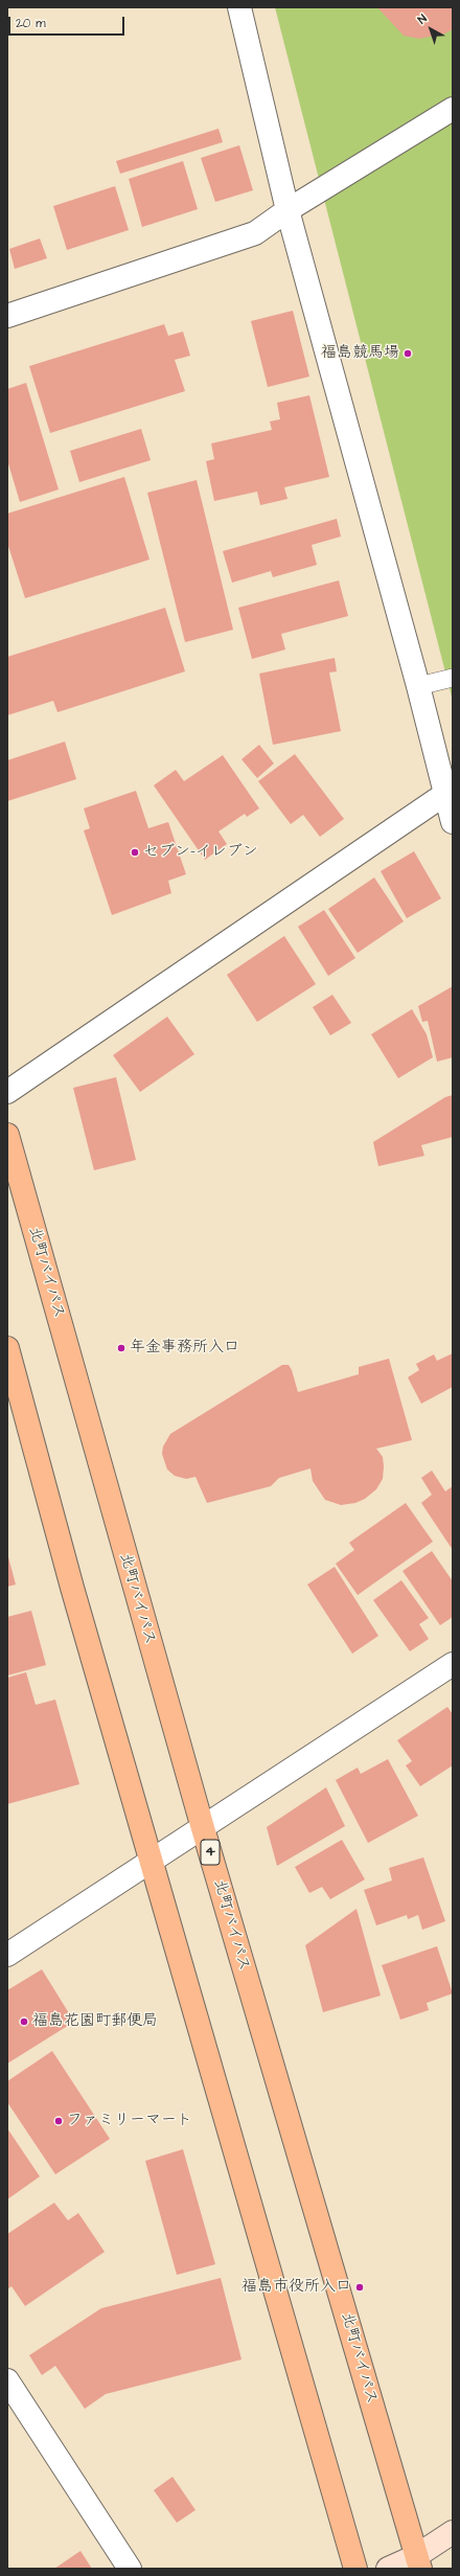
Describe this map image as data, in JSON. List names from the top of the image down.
{
  "streets": {
    "highway": ["北町バイパス", "4"]
  },
  "places": [
    "福島競馬場",
    "セブン-イレブン",
    "年金事務所入口",
    "福島花園町郵便局",
    "ファミリーマート",
    "福島市役所入口"
  ],
  "scale_bar": "20 m",
  "north": "top left"
}
